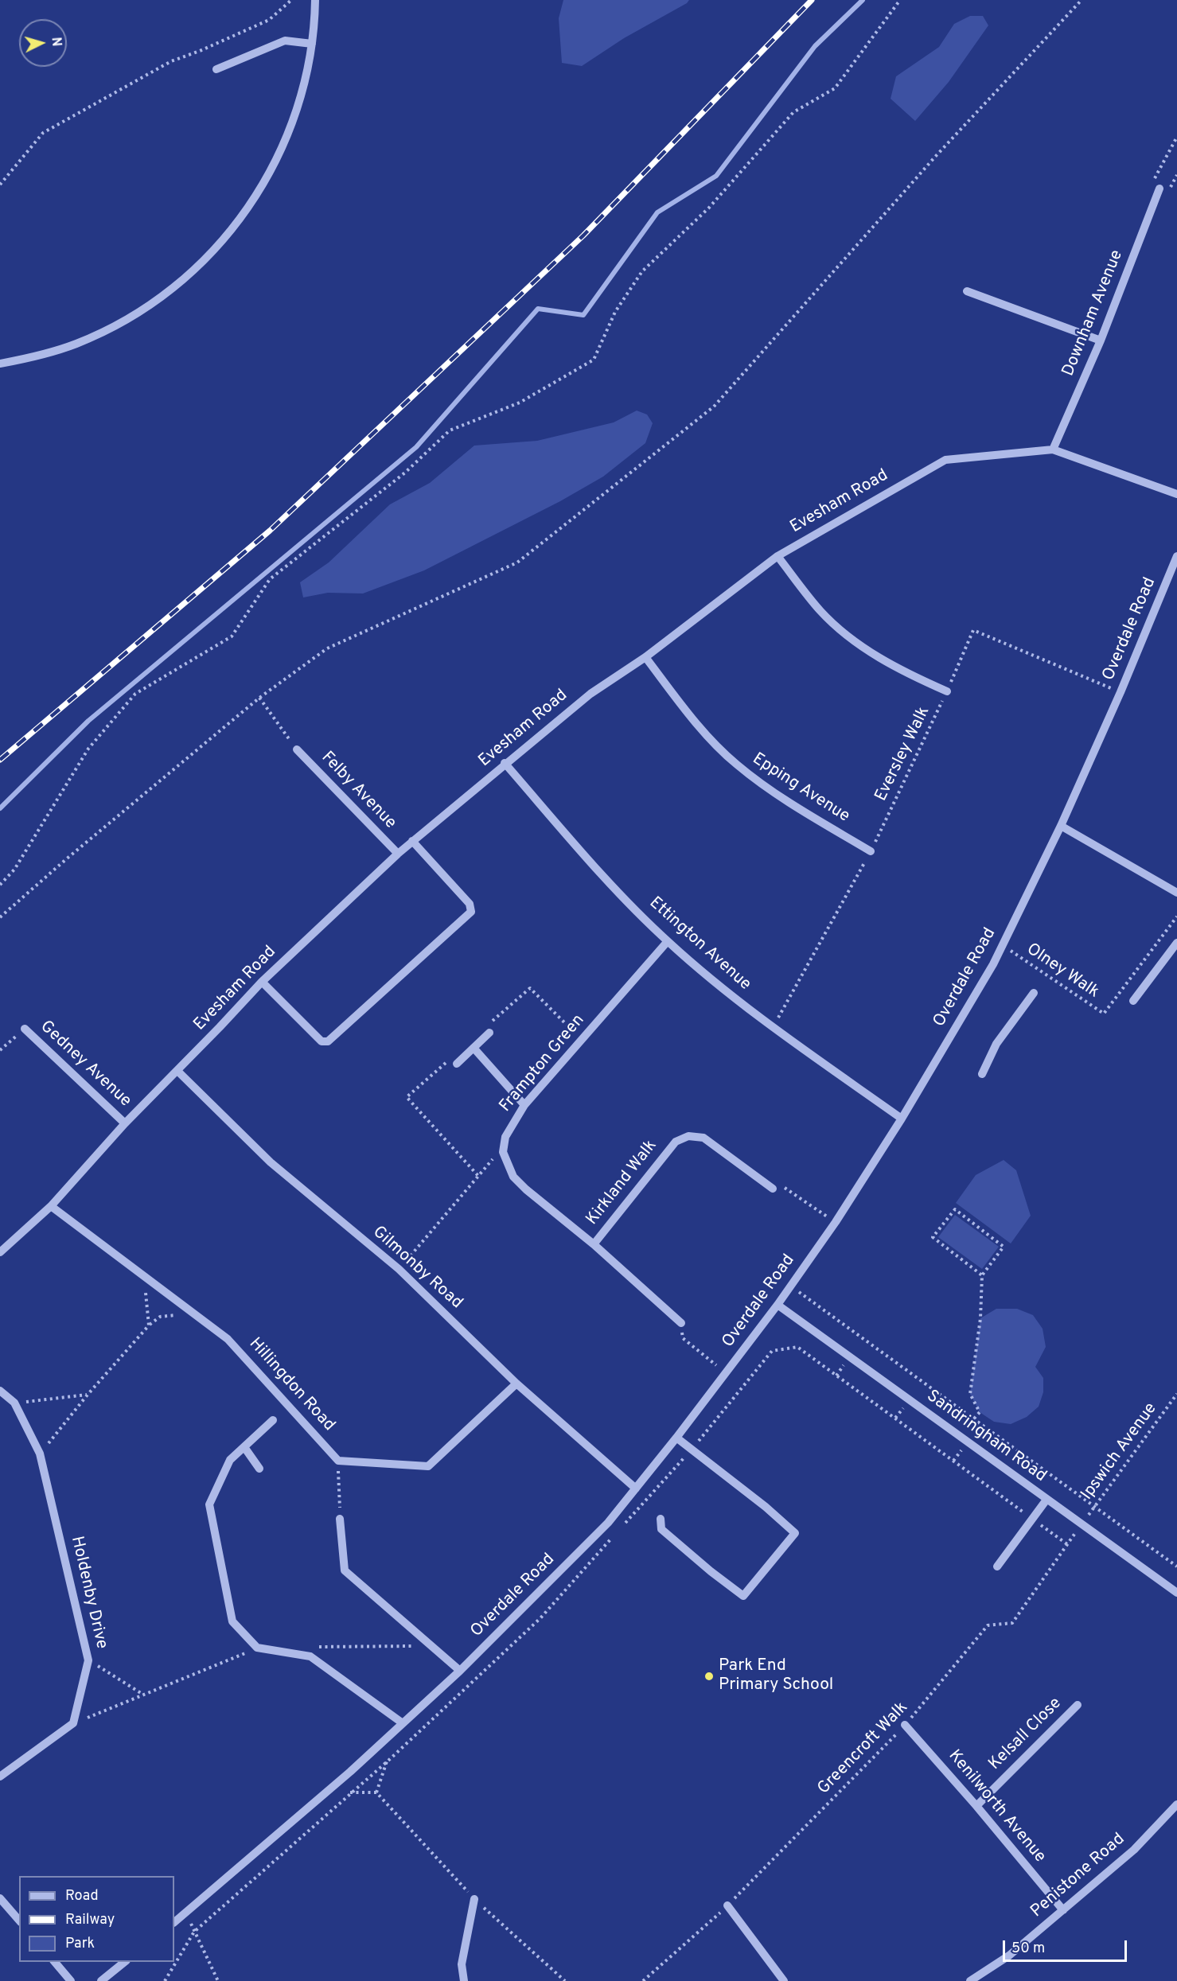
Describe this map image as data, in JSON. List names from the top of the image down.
{
  "streets": {
    "street": [
      "Downham Avenue",
      "Evesham Road",
      "Overdale Road",
      "Epping Avenue",
      "Felby Avenue",
      "Ettington Avenue",
      "Frampton Green",
      "Gedney Avenue",
      "Kirkland Walk",
      "Gilmonby Road",
      "Hillingdon Road",
      "Sandringham Road",
      "Holdenby Drive",
      "Kelsall Close",
      "Kenilworth Avenue",
      "Penistone Road"
    ],
    "path": [
      "Eversley Walk",
      "Olney Walk",
      "Ipswich Avenue",
      "Greencroft Walk"
    ]
  },
  "crossings": [
    ["Downham Avenue", "Evesham Road"],
    ["Evesham Road", "Epping Avenue"],
    ["Evesham Road", "Felby Avenue"],
    ["Evesham Road", "Ettington Avenue"],
    ["Evesham Road", "Gedney Avenue"],
    ["Evesham Road", "Gilmonby Road"],
    ["Evesham Road", "Hillingdon Road"],
    ["Overdale Road", "Eversley Walk"],
    ["Overdale Road", "Ettington Avenue"],
    ["Overdale Road", "Olney Walk"],
    ["Overdale Road", "Gilmonby Road"],
    ["Overdale Road", "Sandringham Road"],
    ["Eversley Walk", "Epping Avenue"],
    ["Eversley Walk", "Ettington Avenue"],
    ["Ettington Avenue", "Frampton Green"],
    ["Frampton Green", "Kirkland Walk"],
    ["Sandringham Road", "Ipswich Avenue"],
    ["Sandringham Road", "Greencroft Walk"],
    ["Ipswich Avenue", "Greencroft Walk"],
    ["Kelsall Close", "Kenilworth Avenue"],
    ["Greencroft Walk", "Kenilworth Avenue"],
    ["Kenilworth Avenue", "Penistone Road"]
  ],
  "places": ["Park End Primary School"],
  "legend": ["Road", "Railway", "Park"],
  "scale_bar": "50 m",
  "north": "right"
}
